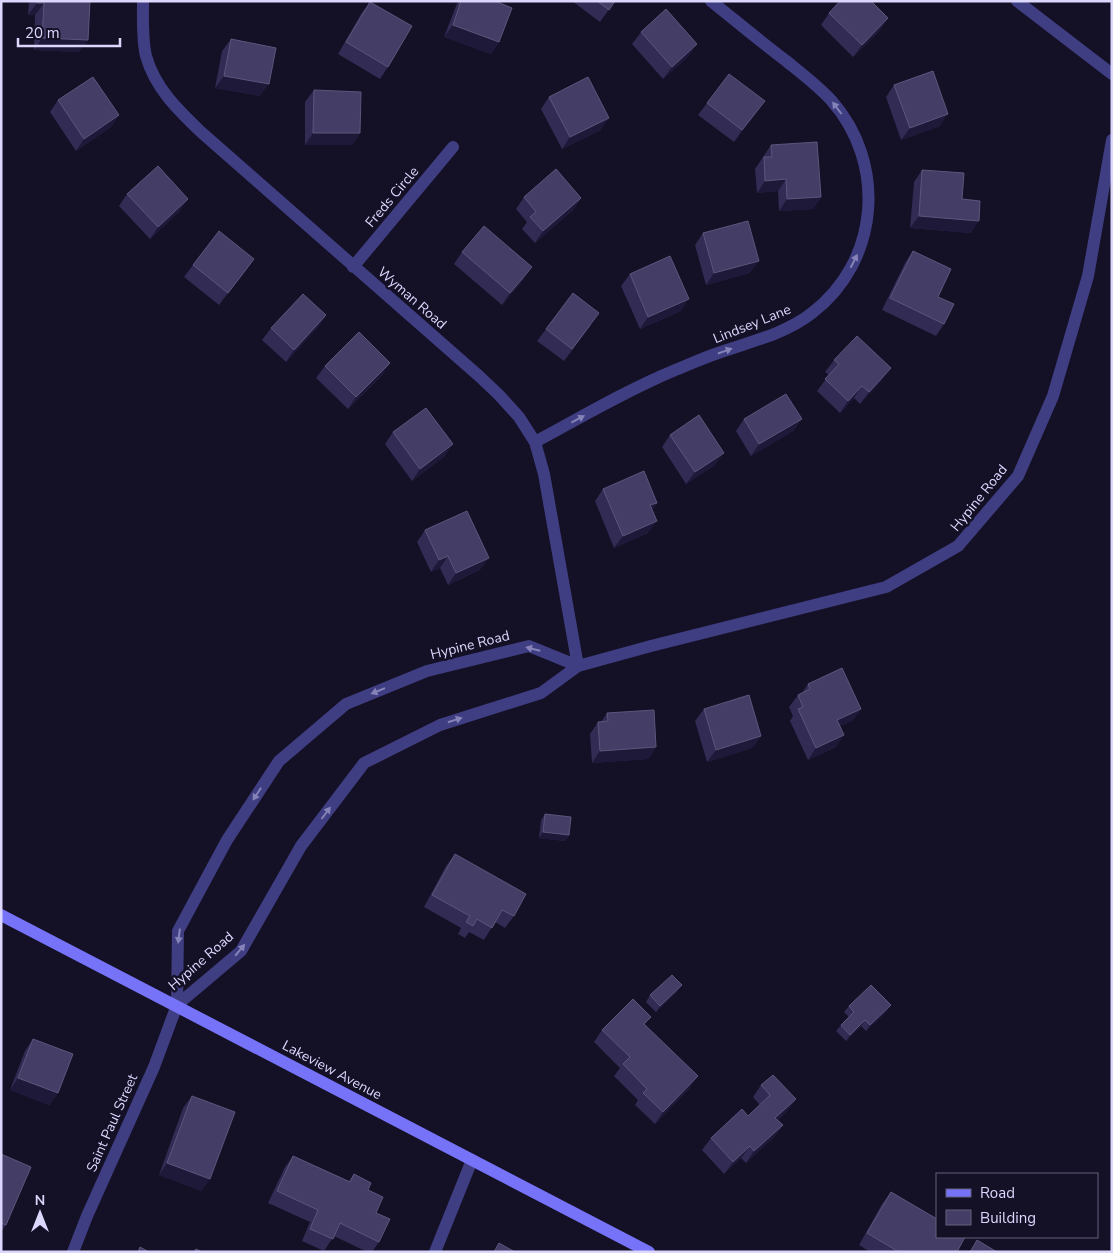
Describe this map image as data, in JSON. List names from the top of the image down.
{
  "streets": {
    "main road": ["Lakeview Avenue"],
    "street": [
      "Freds Circle",
      "Wyman Road",
      "Lindsey Lane",
      "Hypine Road",
      "Saint Paul Street"
    ]
  },
  "crossings": [
    ["Freds Circle", "Wyman Road"],
    ["Wyman Road", "Lindsey Lane"],
    ["Wyman Road", "Hypine Road"],
    ["Hypine Road", "Lakeview Avenue"],
    ["Hypine Road", "Saint Paul Street"],
    ["Lakeview Avenue", "Saint Paul Street"]
  ],
  "legend": ["Road", "Building"],
  "scale_bar": "20 m",
  "north": "top"
}
